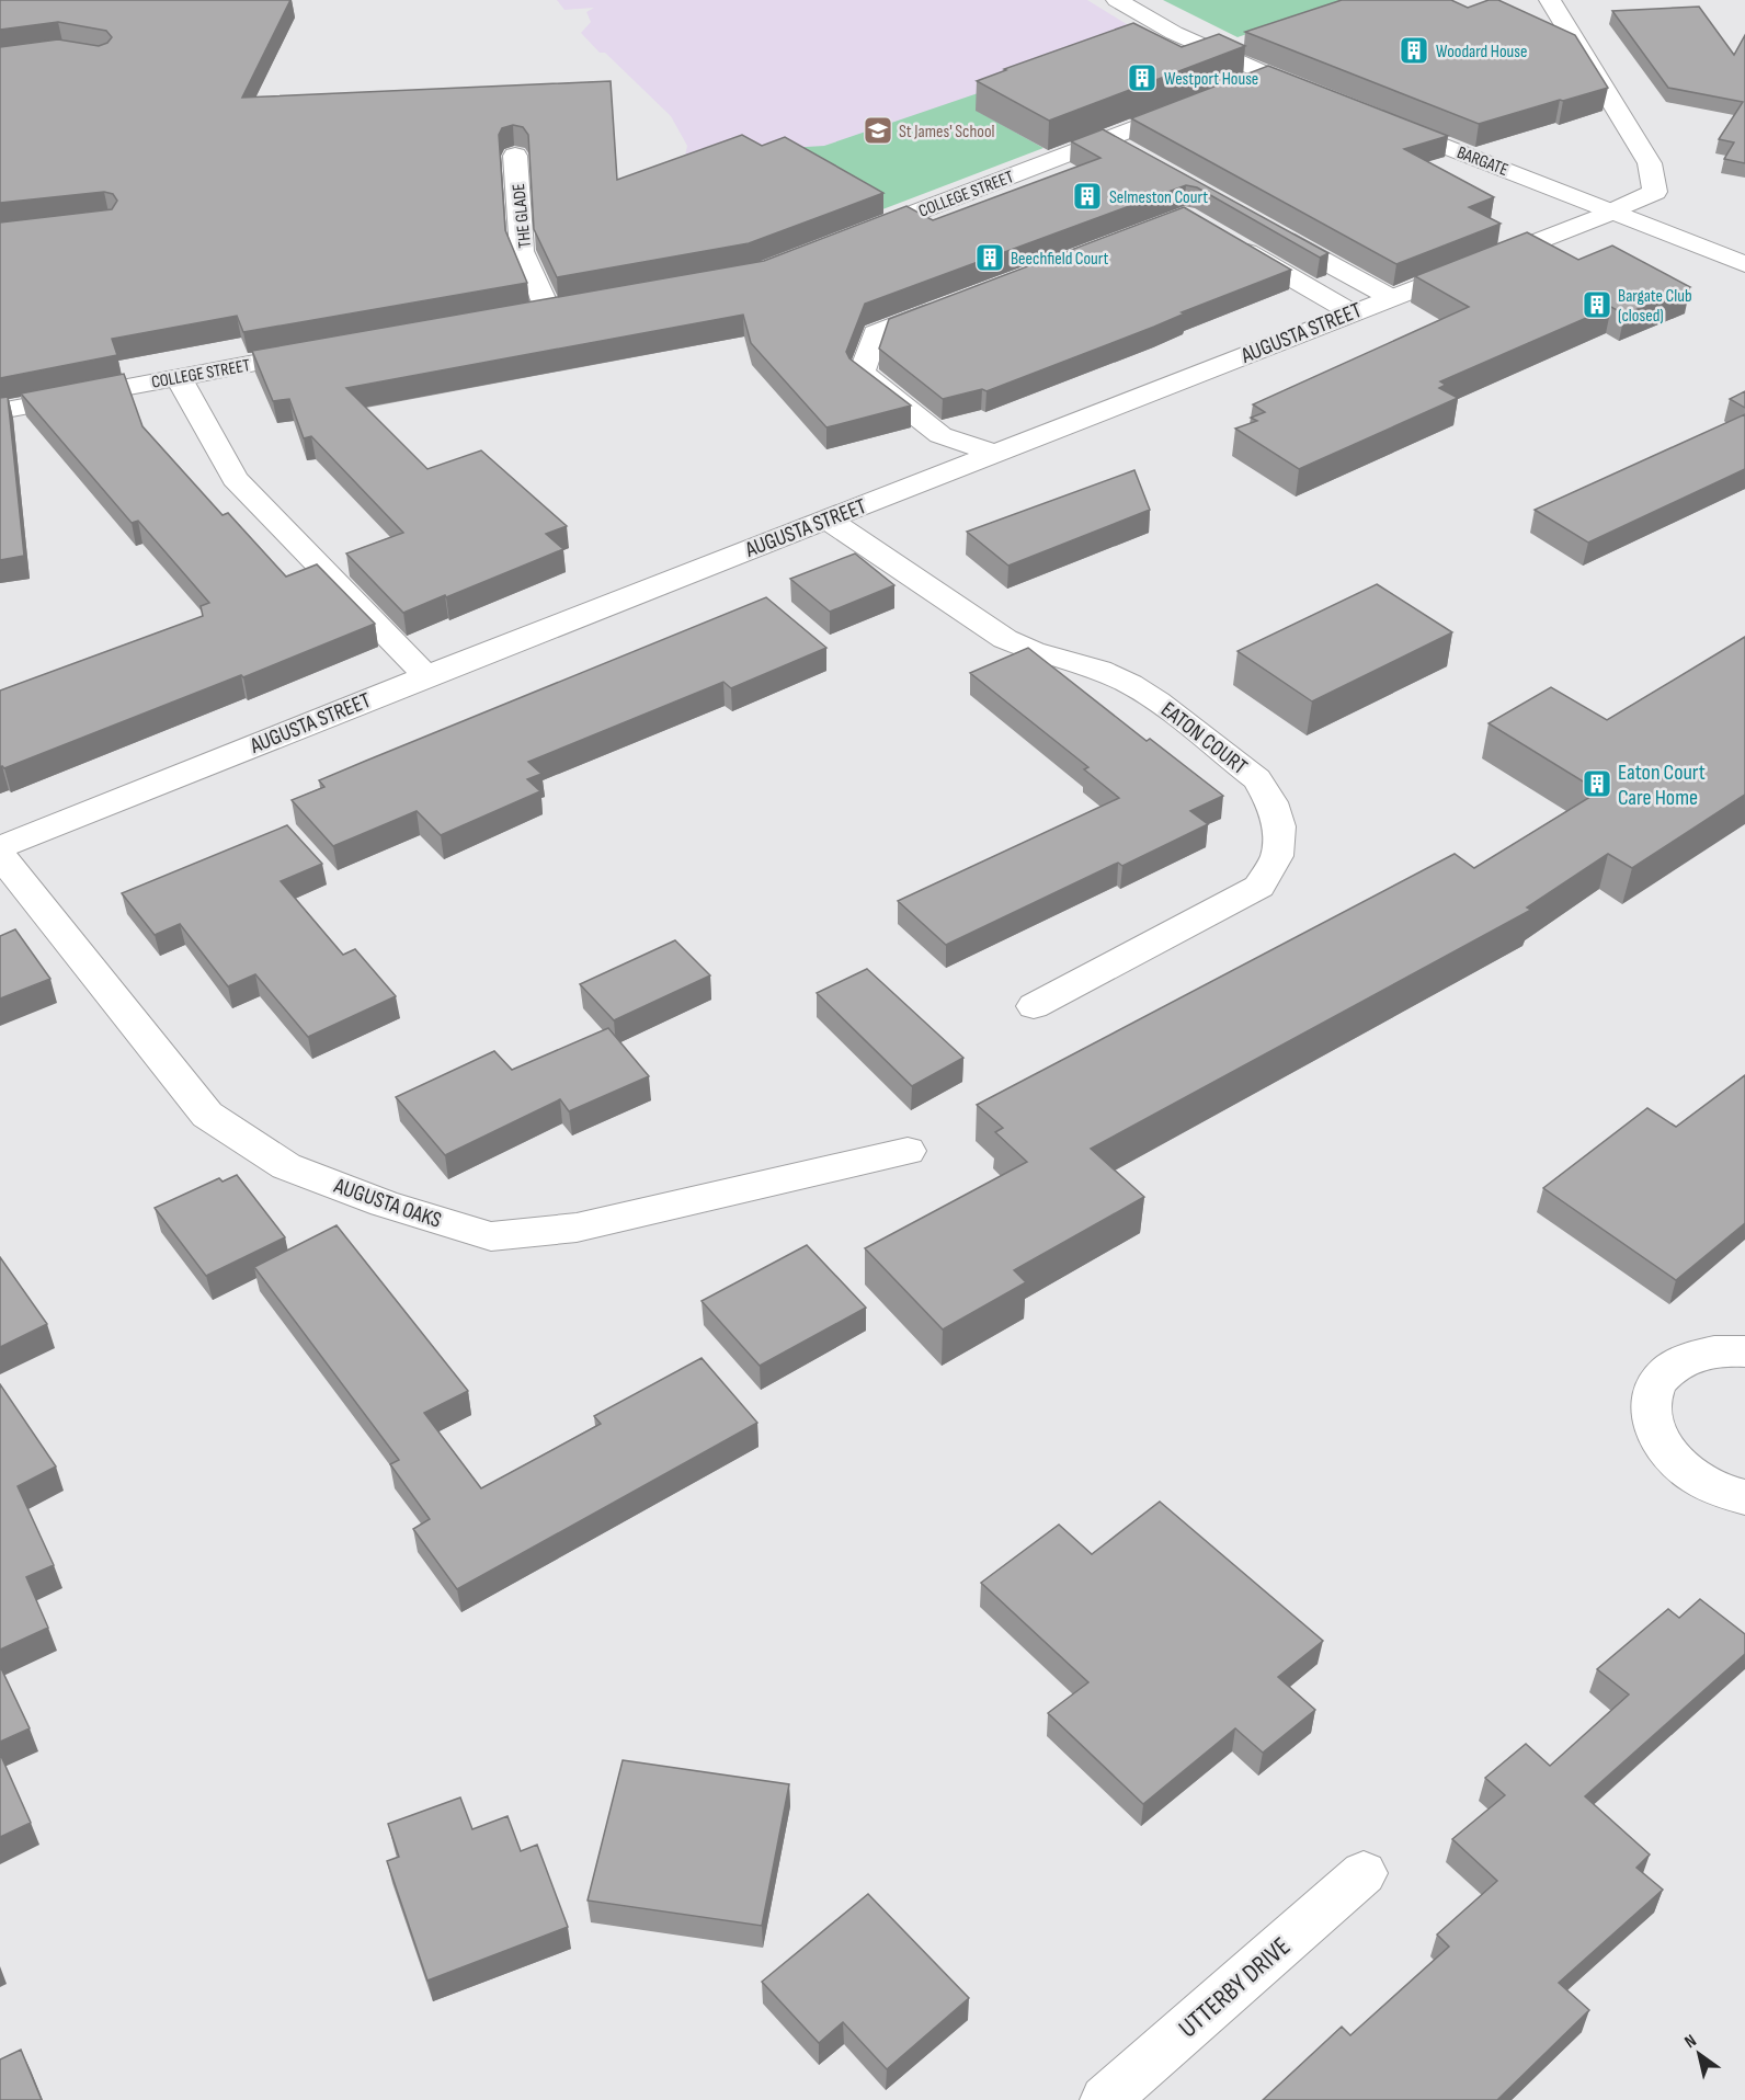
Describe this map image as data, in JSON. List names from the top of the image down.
{
  "streets": {
    "street": [
      "BARGATE",
      "COLLEGE STREET",
      "THE GLADE",
      "AUGUSTA STREET",
      "EATON COURT",
      "AUGUSTA OAKS",
      "UTTERBY DRIVE"
    ]
  },
  "crossings": [
    ["BARGATE", "AUGUSTA STREET"],
    ["AUGUSTA STREET", "EATON COURT"]
  ],
  "places": {
    "building": [
      "Woodard House",
      "Westport House",
      "Selmeston Court",
      "Beechfield Court",
      "Bargate Club (closed)",
      "Eaton Court Care Home"
    ],
    "school or university": ["St James' School"]
  },
  "north": "top left"
}
